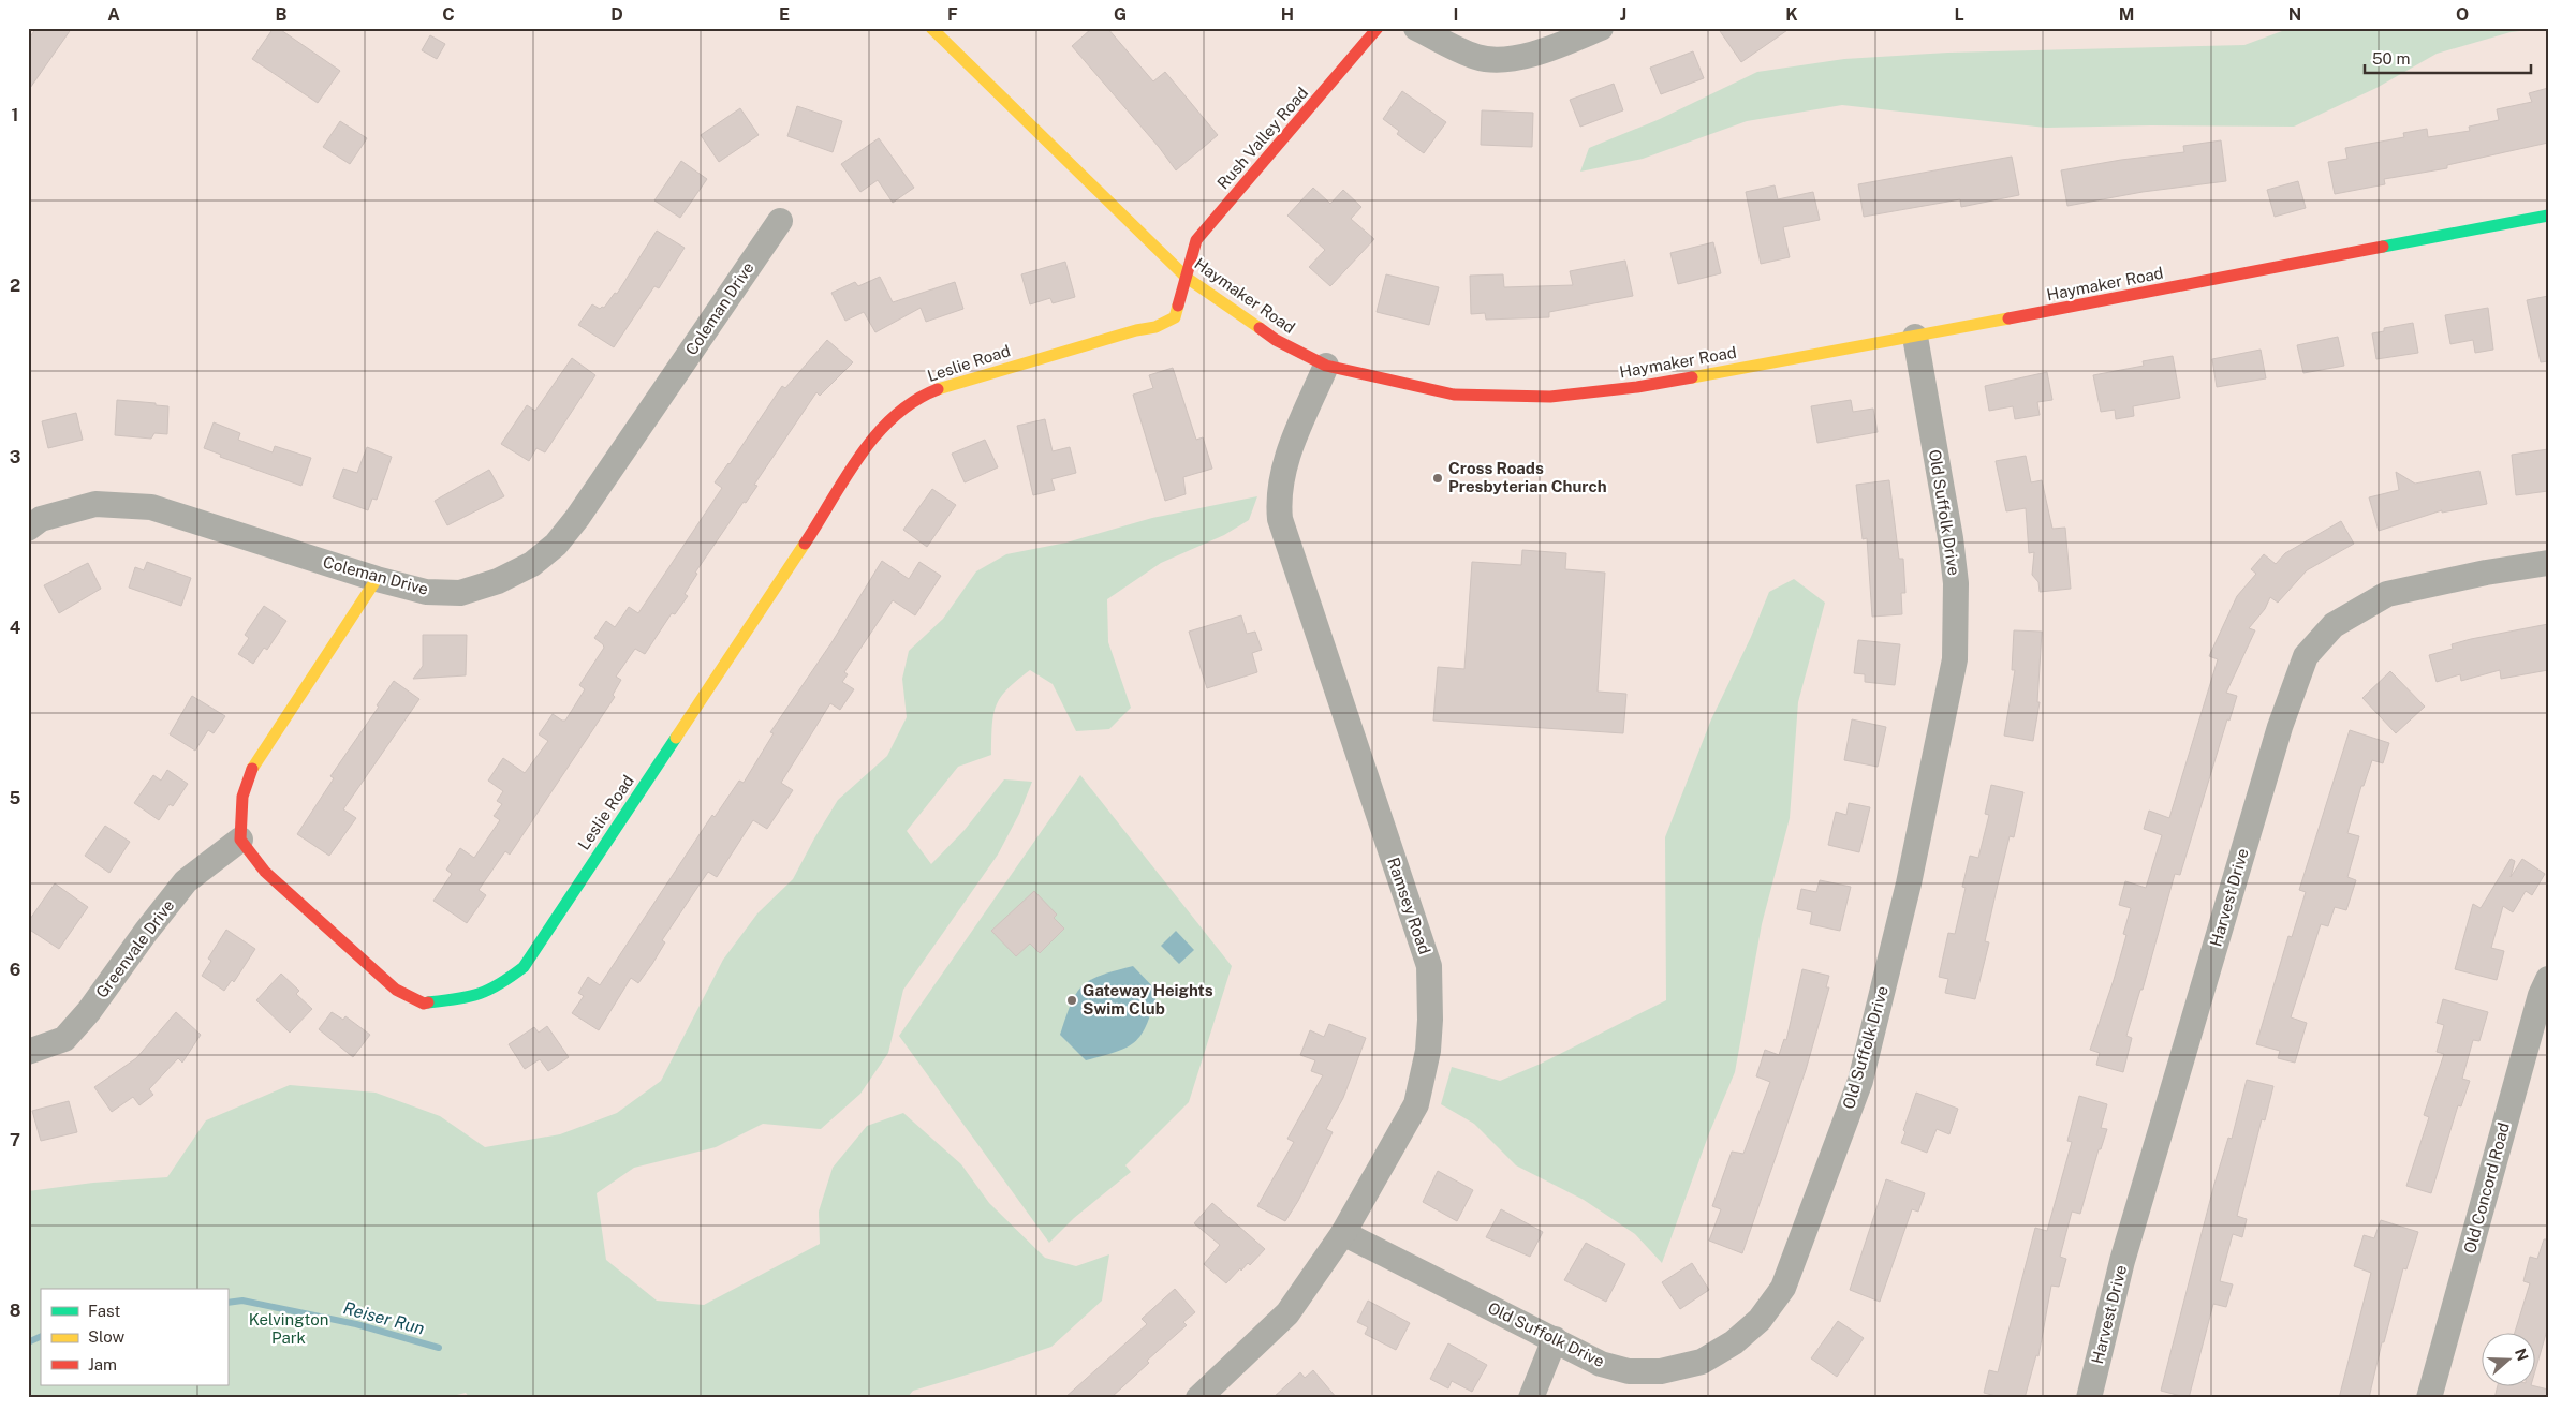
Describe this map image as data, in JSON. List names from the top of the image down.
{
  "streets": {
    "street": [
      "Rush Valley Road",
      "Haymaker Road",
      "Coleman Drive",
      "Leslie Road",
      "Old Suffolk Drive",
      "Harvest Drive",
      "Ramsey Road",
      "Greenvale Drive",
      "Old Concord Road"
    ]
  },
  "crossings": [
    ["Rush Valley Road", "Haymaker Road"],
    ["Rush Valley Road", "Leslie Road"],
    ["Haymaker Road", "Leslie Road"],
    ["Haymaker Road", "Old Suffolk Drive"],
    ["Haymaker Road", "Ramsey Road"],
    ["Leslie Road", "Greenvale Drive"],
    ["Old Suffolk Drive", "Ramsey Road"]
  ],
  "water": ["Reiser Run"],
  "parks": ["Kelvington Park"],
  "places": ["Cross Roads Presbyterian Church", "Gateway Heights Swim Club"],
  "legend": ["Fast", "Slow", "Jam"],
  "scale_bar": "50 m",
  "north": "right",
  "grid": {
    "columns": [
      "A",
      "B",
      "C",
      "D",
      "E",
      "F",
      "G",
      "H",
      "I",
      "J",
      "K",
      "L",
      "M",
      "N",
      "O"
    ],
    "rows": [
      "1",
      "2",
      "3",
      "4",
      "5",
      "6",
      "7",
      "8"
    ]
  }
}
